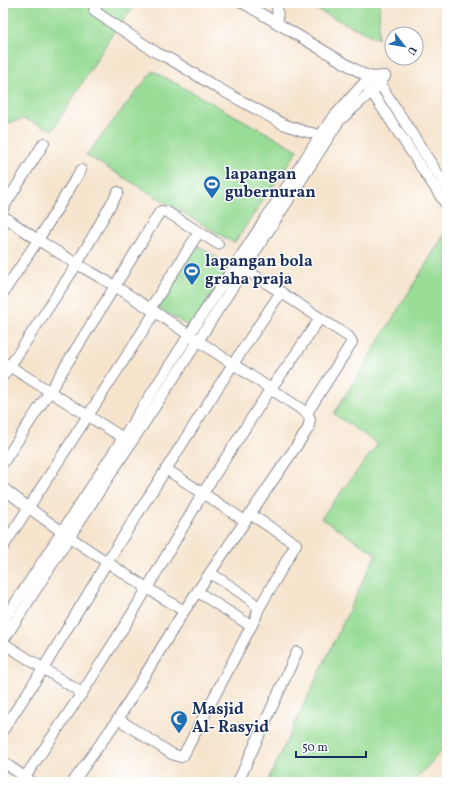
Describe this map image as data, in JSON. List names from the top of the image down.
{
  "places": {
    "sports": ["lapangan gubernuran", "lapangan bola graha praja"],
    "mosque": ["Masjid Al- Rasyid"]
  },
  "scale_bar": "50 m",
  "north": "bottom right"
}
